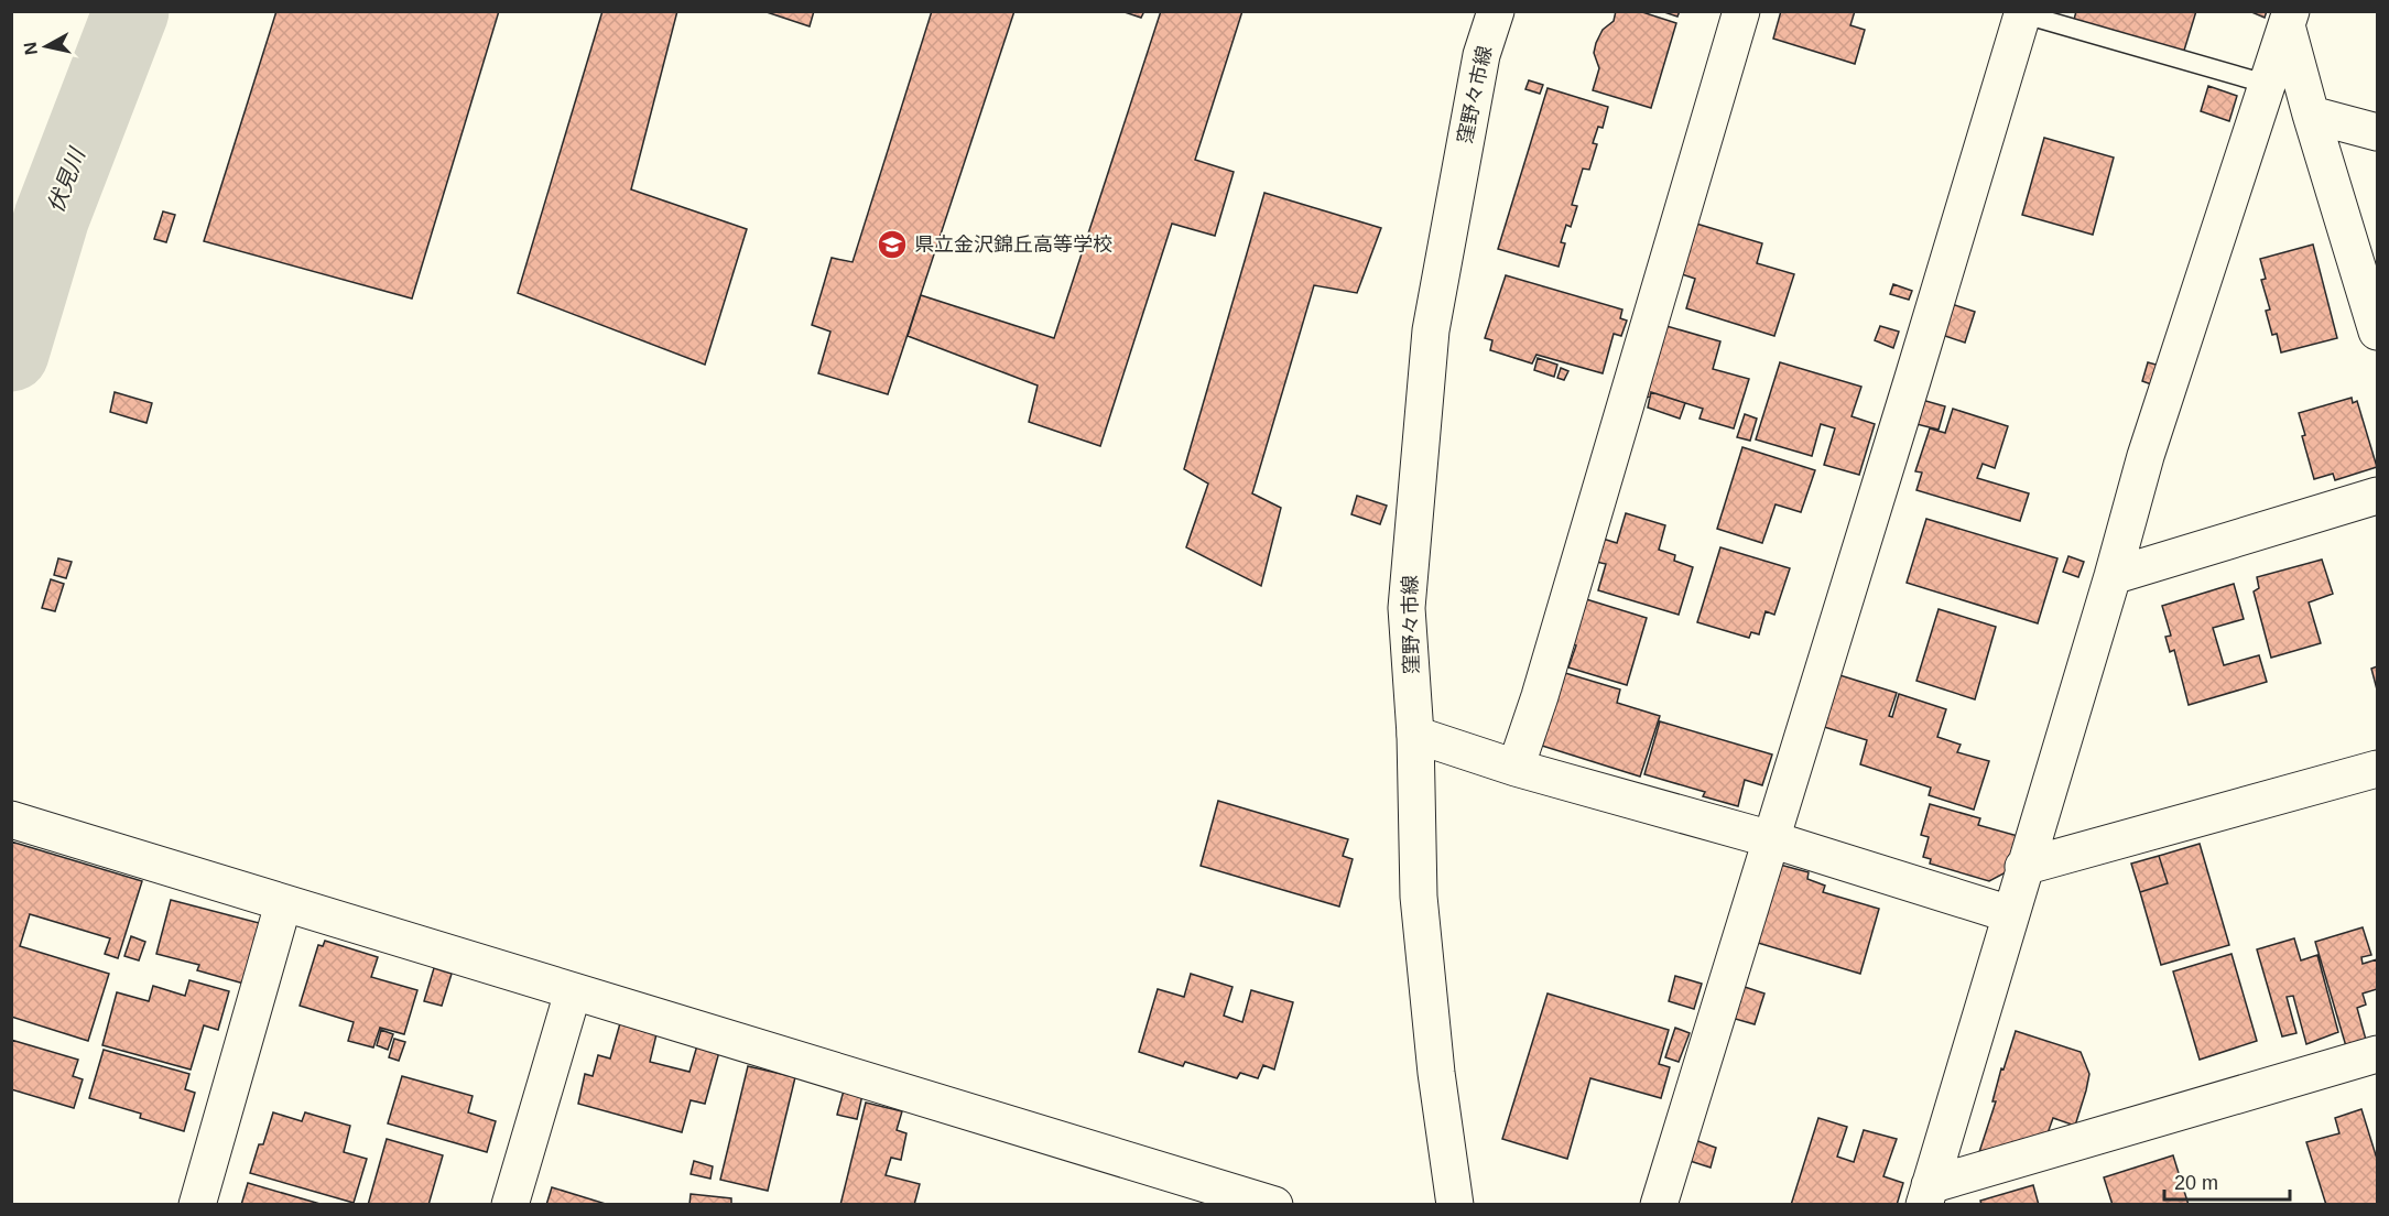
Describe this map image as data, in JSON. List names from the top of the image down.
{
  "streets": {
    "street": ["窪野々市線"]
  },
  "water": ["伏見川"],
  "places": {
    "school or university": ["県立金沢錦丘高等学校"]
  },
  "scale_bar": "20 m",
  "north": "left"
}
